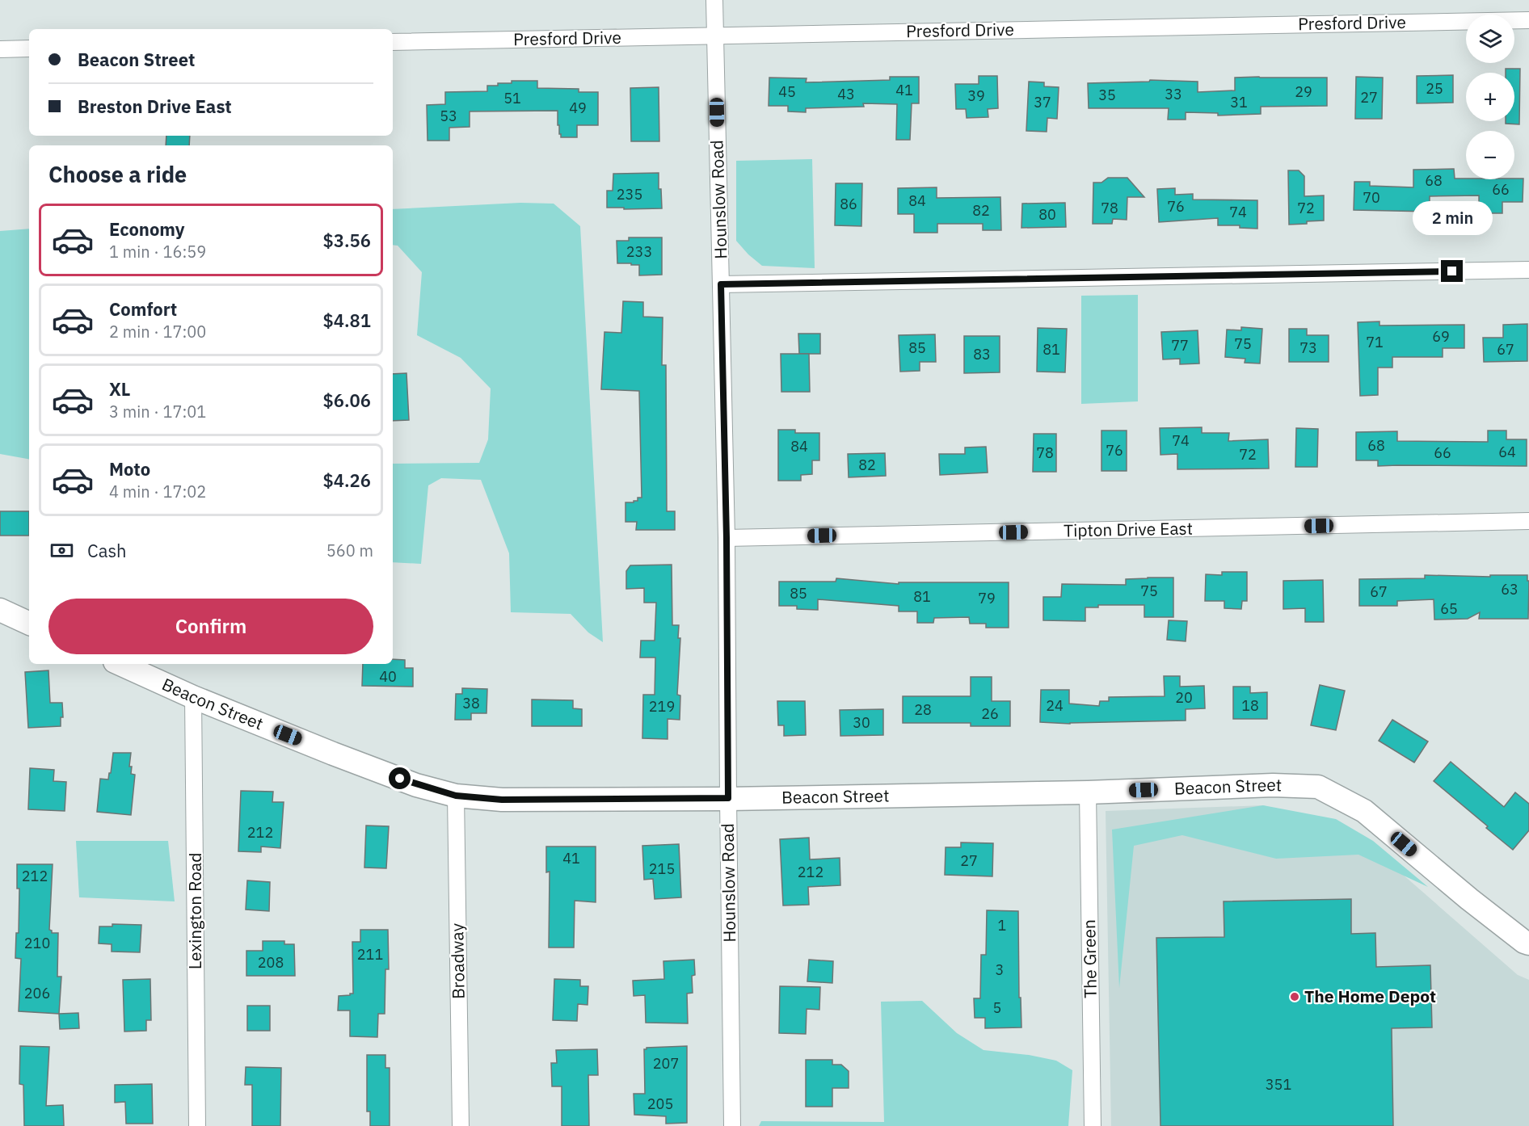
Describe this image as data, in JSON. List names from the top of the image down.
{
  "streets": {
    "street": [
      "Presford Drive",
      "Hounslow Road",
      "Tipton Drive East",
      "Beacon Street",
      "Lexington Road",
      "The Green",
      "Broadway"
    ]
  },
  "crossings": [
    ["Presford Drive", "Hounslow Road"],
    ["Hounslow Road", "Tipton Drive East"],
    ["Hounslow Road", "Beacon Street"],
    ["Beacon Street", "Lexington Road"],
    ["Beacon Street", "The Green"],
    ["Beacon Street", "Broadway"]
  ],
  "places": ["The Home Depot"],
  "house_numbers": [
    "25",
    "41",
    "45",
    "29",
    "43",
    "33",
    "35",
    "39",
    "27",
    "51",
    "37",
    "31",
    "49",
    "53",
    "68",
    "66",
    "235",
    "70",
    "84",
    "86",
    "76",
    "78",
    "72",
    "82",
    "74",
    "80",
    "233",
    "69",
    "71",
    "75",
    "77",
    "85",
    "73",
    "81",
    "67",
    "83",
    "74",
    "68",
    "84",
    "76",
    "64",
    "78",
    "66",
    "72",
    "82",
    "63",
    "75",
    "67",
    "85",
    "81",
    "79",
    "65",
    "40",
    "20",
    "38",
    "24",
    "18",
    "219",
    "28",
    "26",
    "30",
    "212",
    "41",
    "27",
    "215",
    "212",
    "212",
    "1",
    "210",
    "211",
    "208",
    "3",
    "206",
    "5",
    "207",
    "351",
    "205"
  ],
  "page": {
    "map_buttons": ["+", "−"],
    "banner": ["Beacon Street", "Breston Drive East"],
    "heading": "Choose a ride",
    "bubble": "2 min",
    "list": [
      {
        "name": "Economy",
        "note": "1 min · 16:59",
        "value": "$3.56"
      },
      {
        "name": "Comfort",
        "note": "2 min · 17:00",
        "value": "$4.81"
      },
      {
        "name": "XL",
        "note": "3 min · 17:01",
        "value": "$6.06"
      },
      {
        "name": "Moto",
        "note": "4 min · 17:02",
        "value": "$4.26"
      }
    ],
    "pay": ["Cash", "560 m"],
    "buttons": "Confirm"
  }
}
